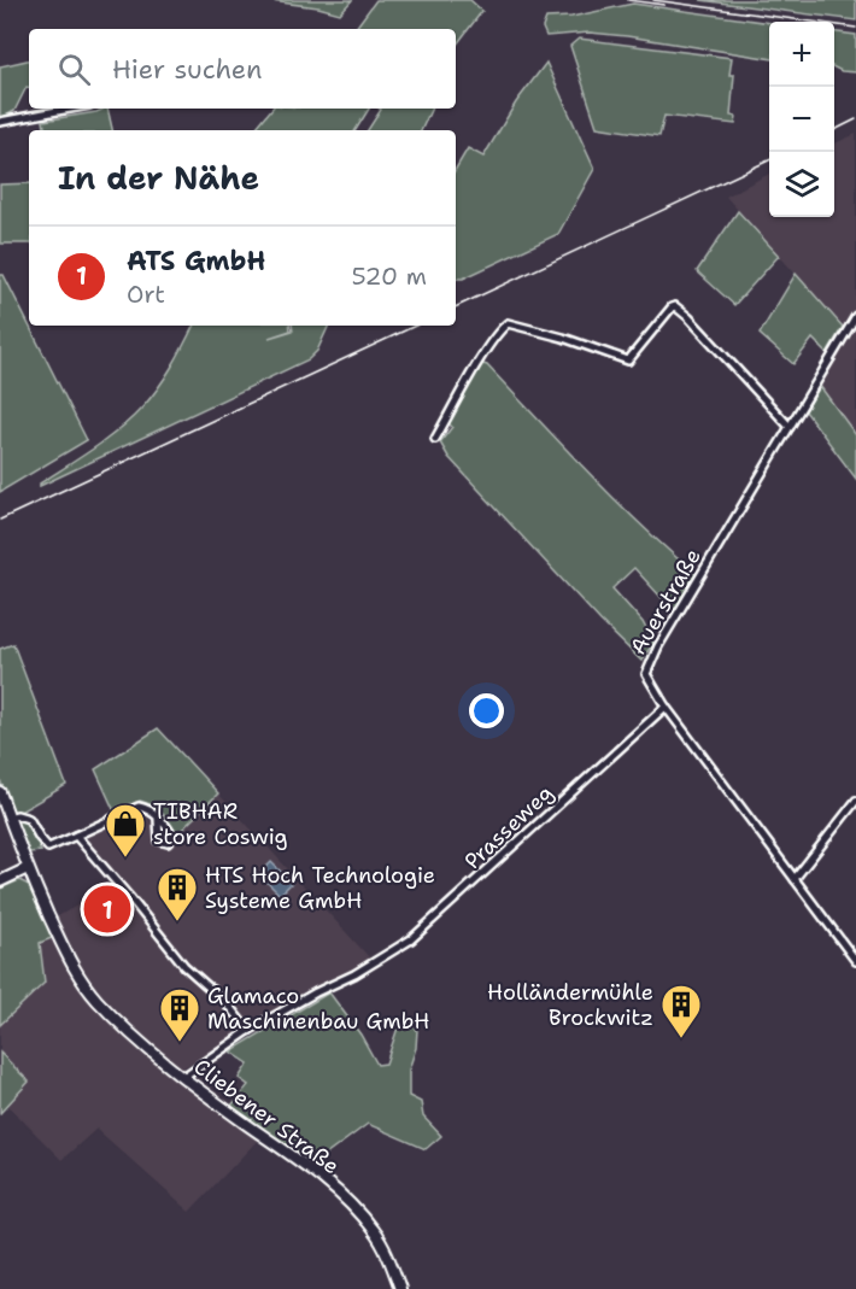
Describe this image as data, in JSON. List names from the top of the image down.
{
  "streets": {
    "street": ["Auerstraße", "Prasseweg", "Cliebener Straße"]
  },
  "crossings": [
    ["Auerstraße", "Prasseweg"],
    ["Prasseweg", "Cliebener Straße"]
  ],
  "places": {
    "shop": ["TIBHAR store Coswig"],
    "building": ["HTS Hoch Technologie Systeme GmbH", "Holländermühle Brockwitz", "Glamaco Maschinenbau GmbH"]
  },
  "page": {
    "map_buttons": ["+", "−"],
    "search": "Hier suchen",
    "heading": "In der Nähe",
    "list": [
      {
        "mark": "1",
        "name": "ATS GmbH",
        "note": "Ort",
        "value": "520 m"
      }
    ],
    "pins": "1"
  }
}
